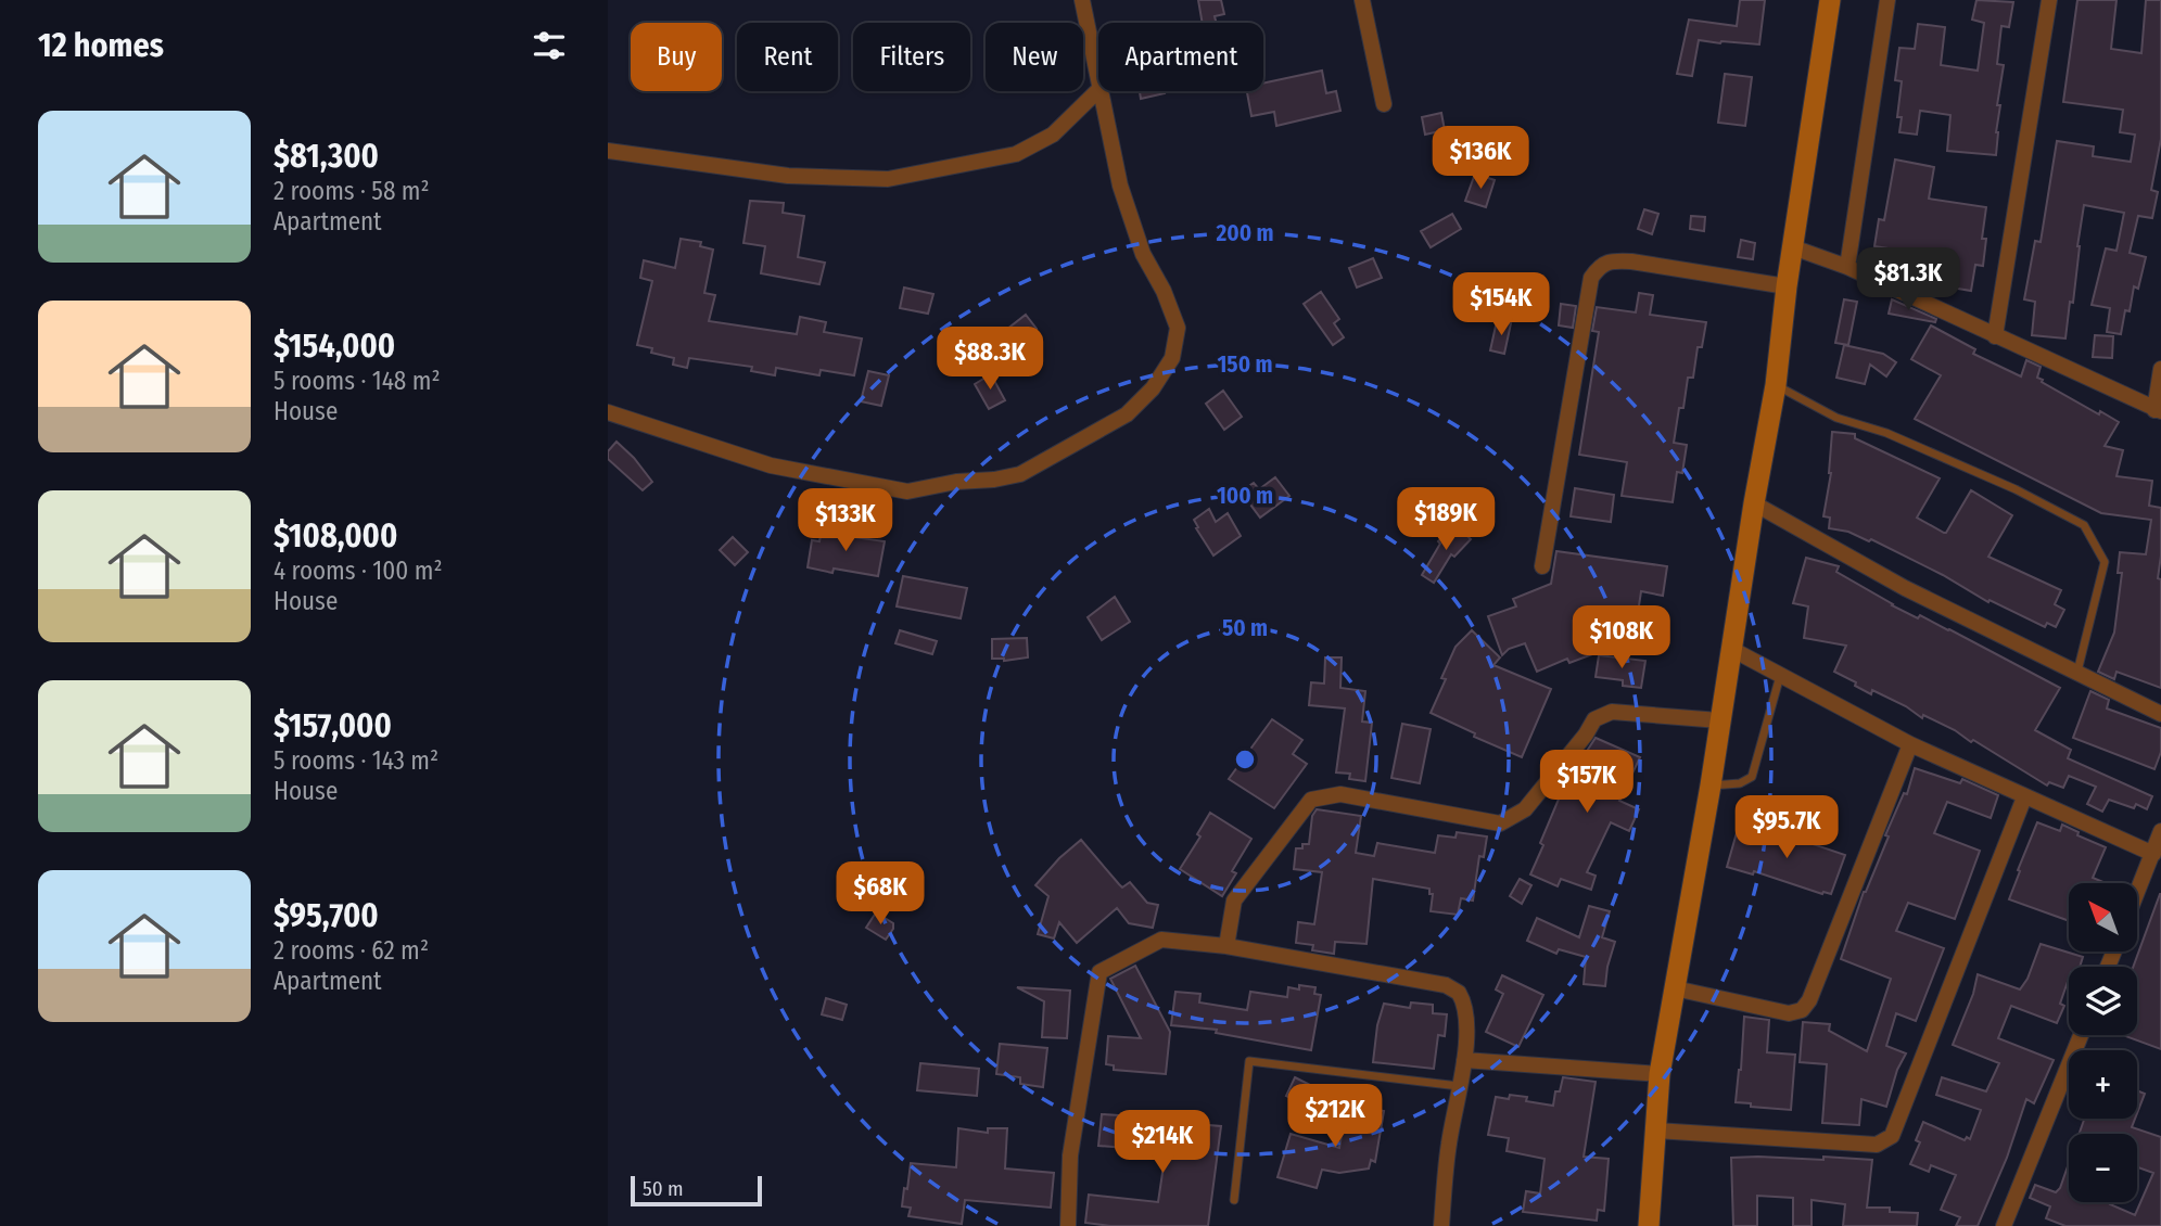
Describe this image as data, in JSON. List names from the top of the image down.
{
  "scale_bar": "50 m",
  "north": "top left",
  "page": {
    "heading": "12 homes",
    "chip": [
      "Buy",
      "Rent",
      "Filters",
      "New",
      "Apartment"
    ],
    "list": [
      {
        "name": "$81,300",
        "note": "2 rooms · 58 m² · Apartment"
      },
      {
        "name": "$154,000",
        "note": "5 rooms · 148 m² · House"
      },
      {
        "name": "$108,000",
        "note": "4 rooms · 100 m² · House"
      },
      {
        "name": "$157,000",
        "note": "5 rooms · 143 m² · House"
      },
      {
        "name": "$95,700",
        "note": "2 rooms · 62 m² · Apartment"
      }
    ],
    "price": [
      "$136K",
      "$81.3K",
      "$154K",
      "$88.3K",
      "$189K",
      "$133K",
      "$108K",
      "$157K",
      "$95.7K",
      "$68K",
      "$212K",
      "$214K"
    ],
    "map_buttons": ["+", "−"],
    "scale": "50 m"
  },
  "rings": [
    "200 m",
    "150 m",
    "100 m",
    "50 m"
  ]
}
